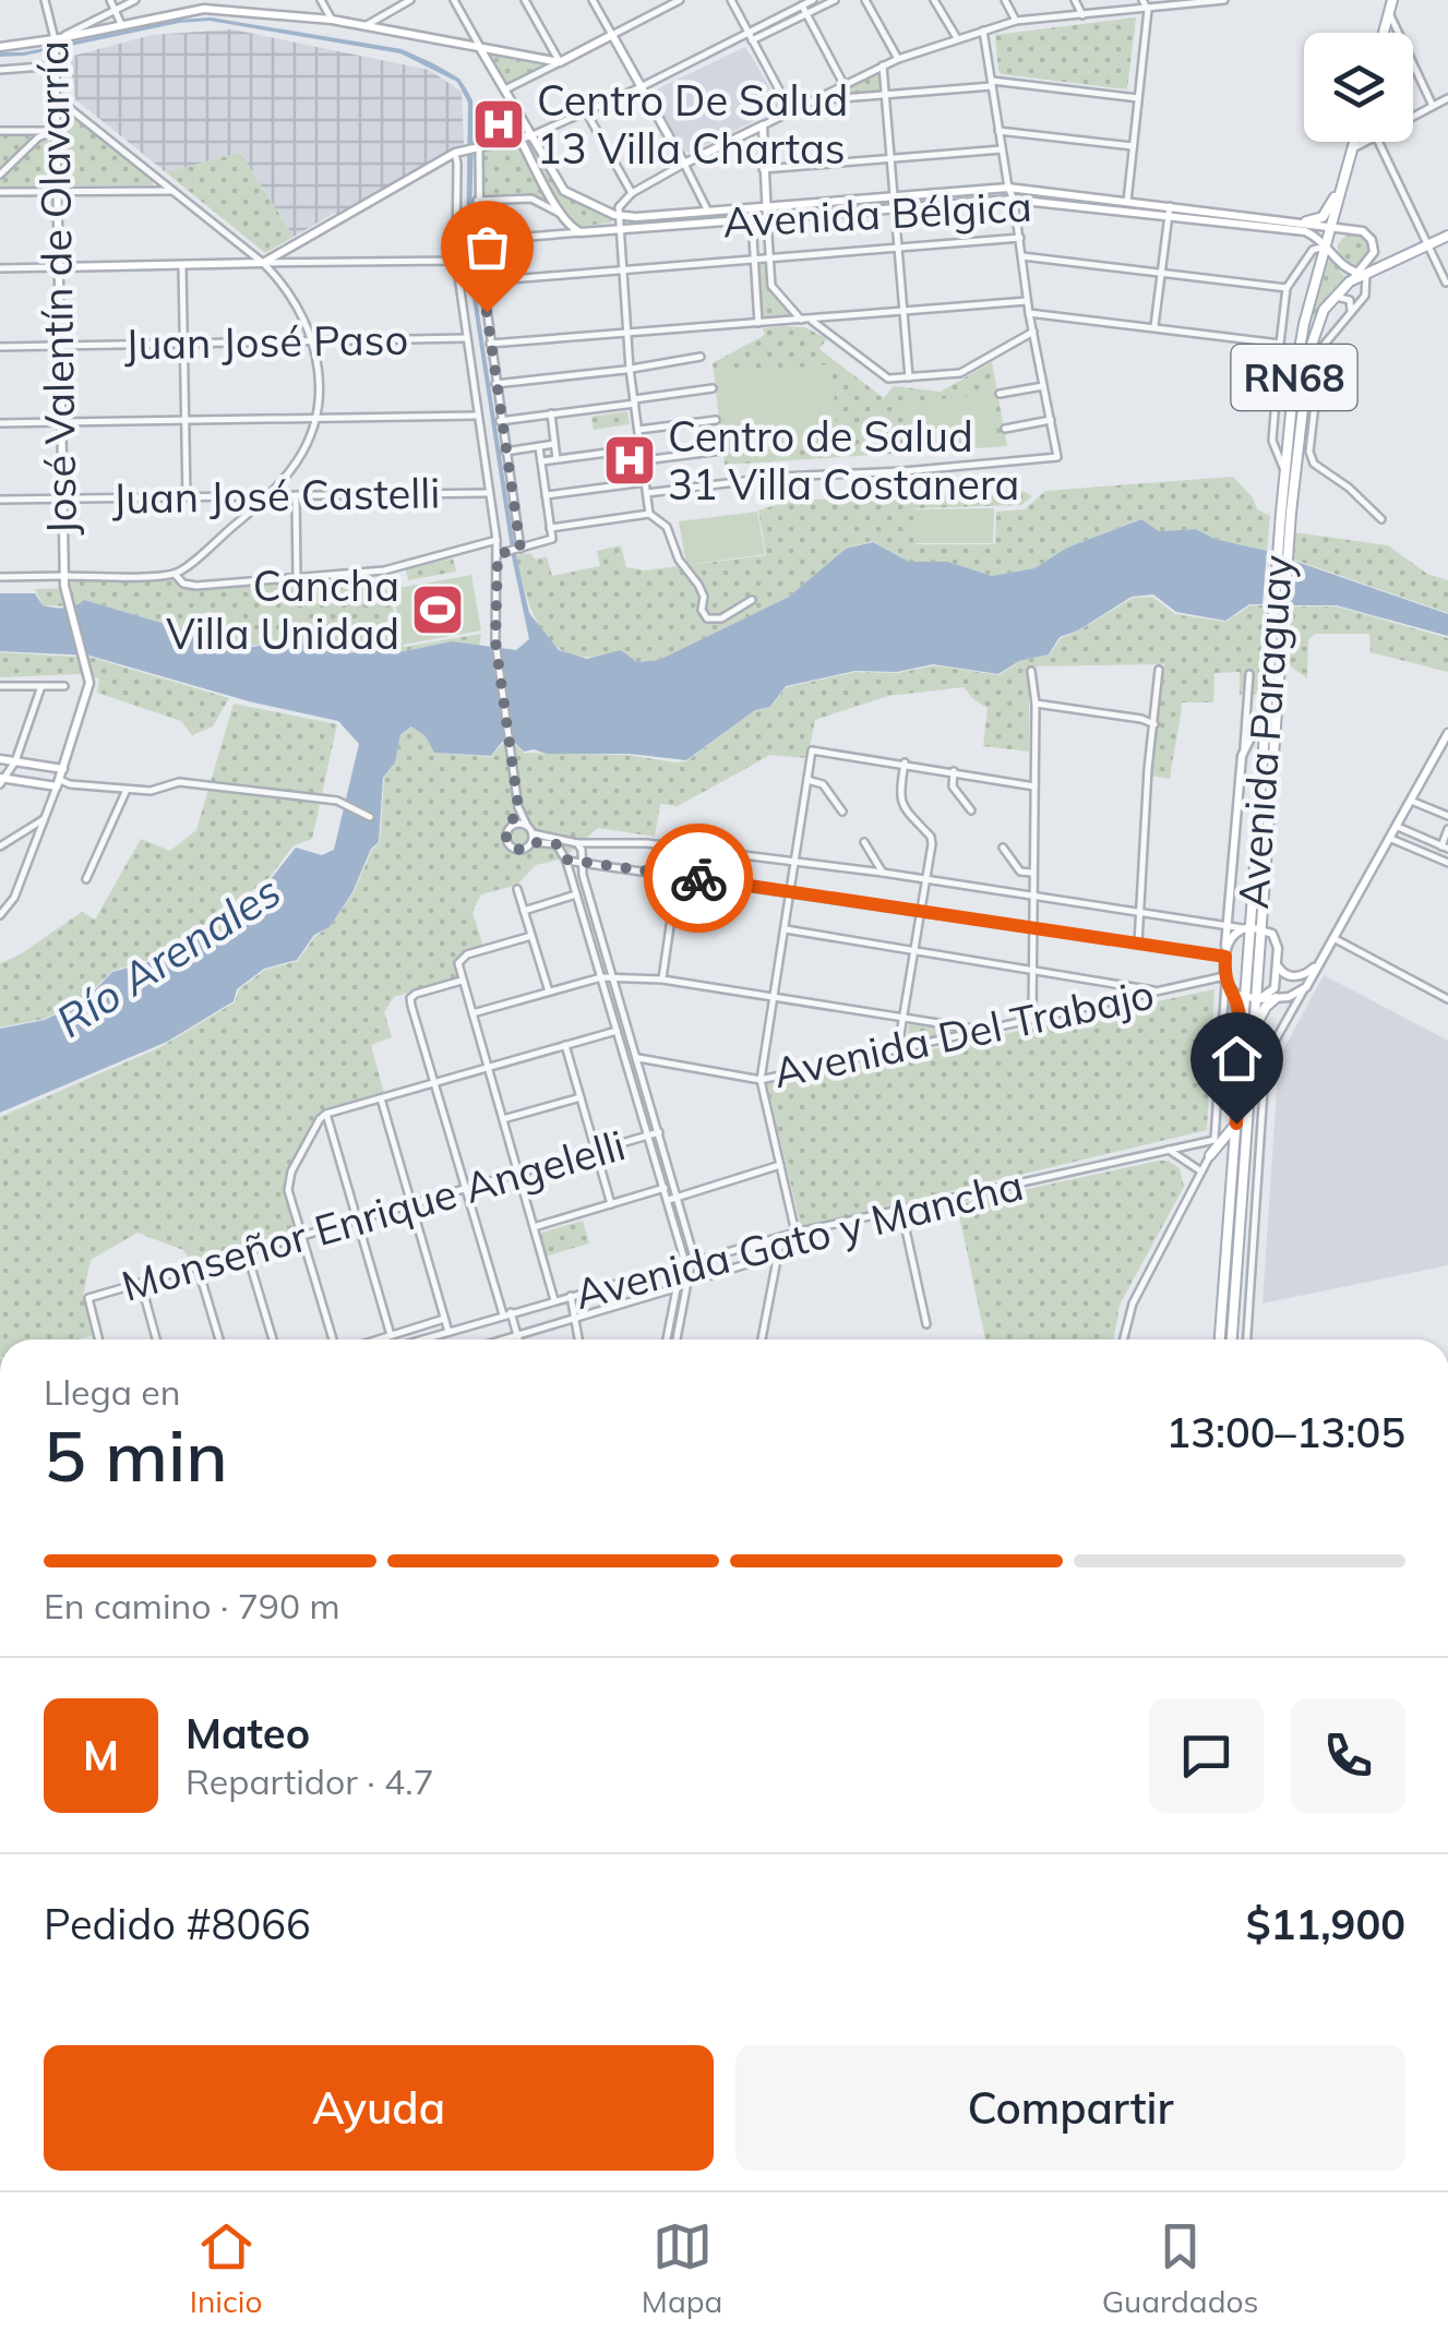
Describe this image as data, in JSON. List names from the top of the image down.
{
  "streets": {
    "main road": [
      "Avenida Bélgica",
      "José Valentín de Olavarría",
      "RN68",
      "Avenida Paraguay"
    ],
    "street": [
      "Juan José Paso",
      "Juan José Castelli",
      "Avenida Del Trabajo",
      "Monseñor Enrique Angelelli",
      "Avenida Gato y Mancha"
    ]
  },
  "crossings": [
    ["Avenida Bélgica", "Avenida Paraguay"],
    ["José Valentín de Olavarría", "Juan José Paso"],
    ["José Valentín de Olavarría", "Juan José Castelli"]
  ],
  "water": ["Río Arenales"],
  "places": {
    "hospital": ["Centro De Salud 13 Villa Chartas", "Centro de Salud 31 Villa Costanera"],
    "sports": ["Cancha Villa Unidad"]
  },
  "page": {
    "heading": ["5 min", "Llega en", "13:00–13:05"],
    "panel": [
      "Mateo",
      "Repartidor · 4.7",
      "Pedido #8066",
      "$11,900"
    ],
    "bar": "En camino · 790 m",
    "round": "M",
    "buttons": ["Ayuda", "Compartir"],
    "tabs": ["Inicio", "Mapa", "Guardados"]
  }
}
